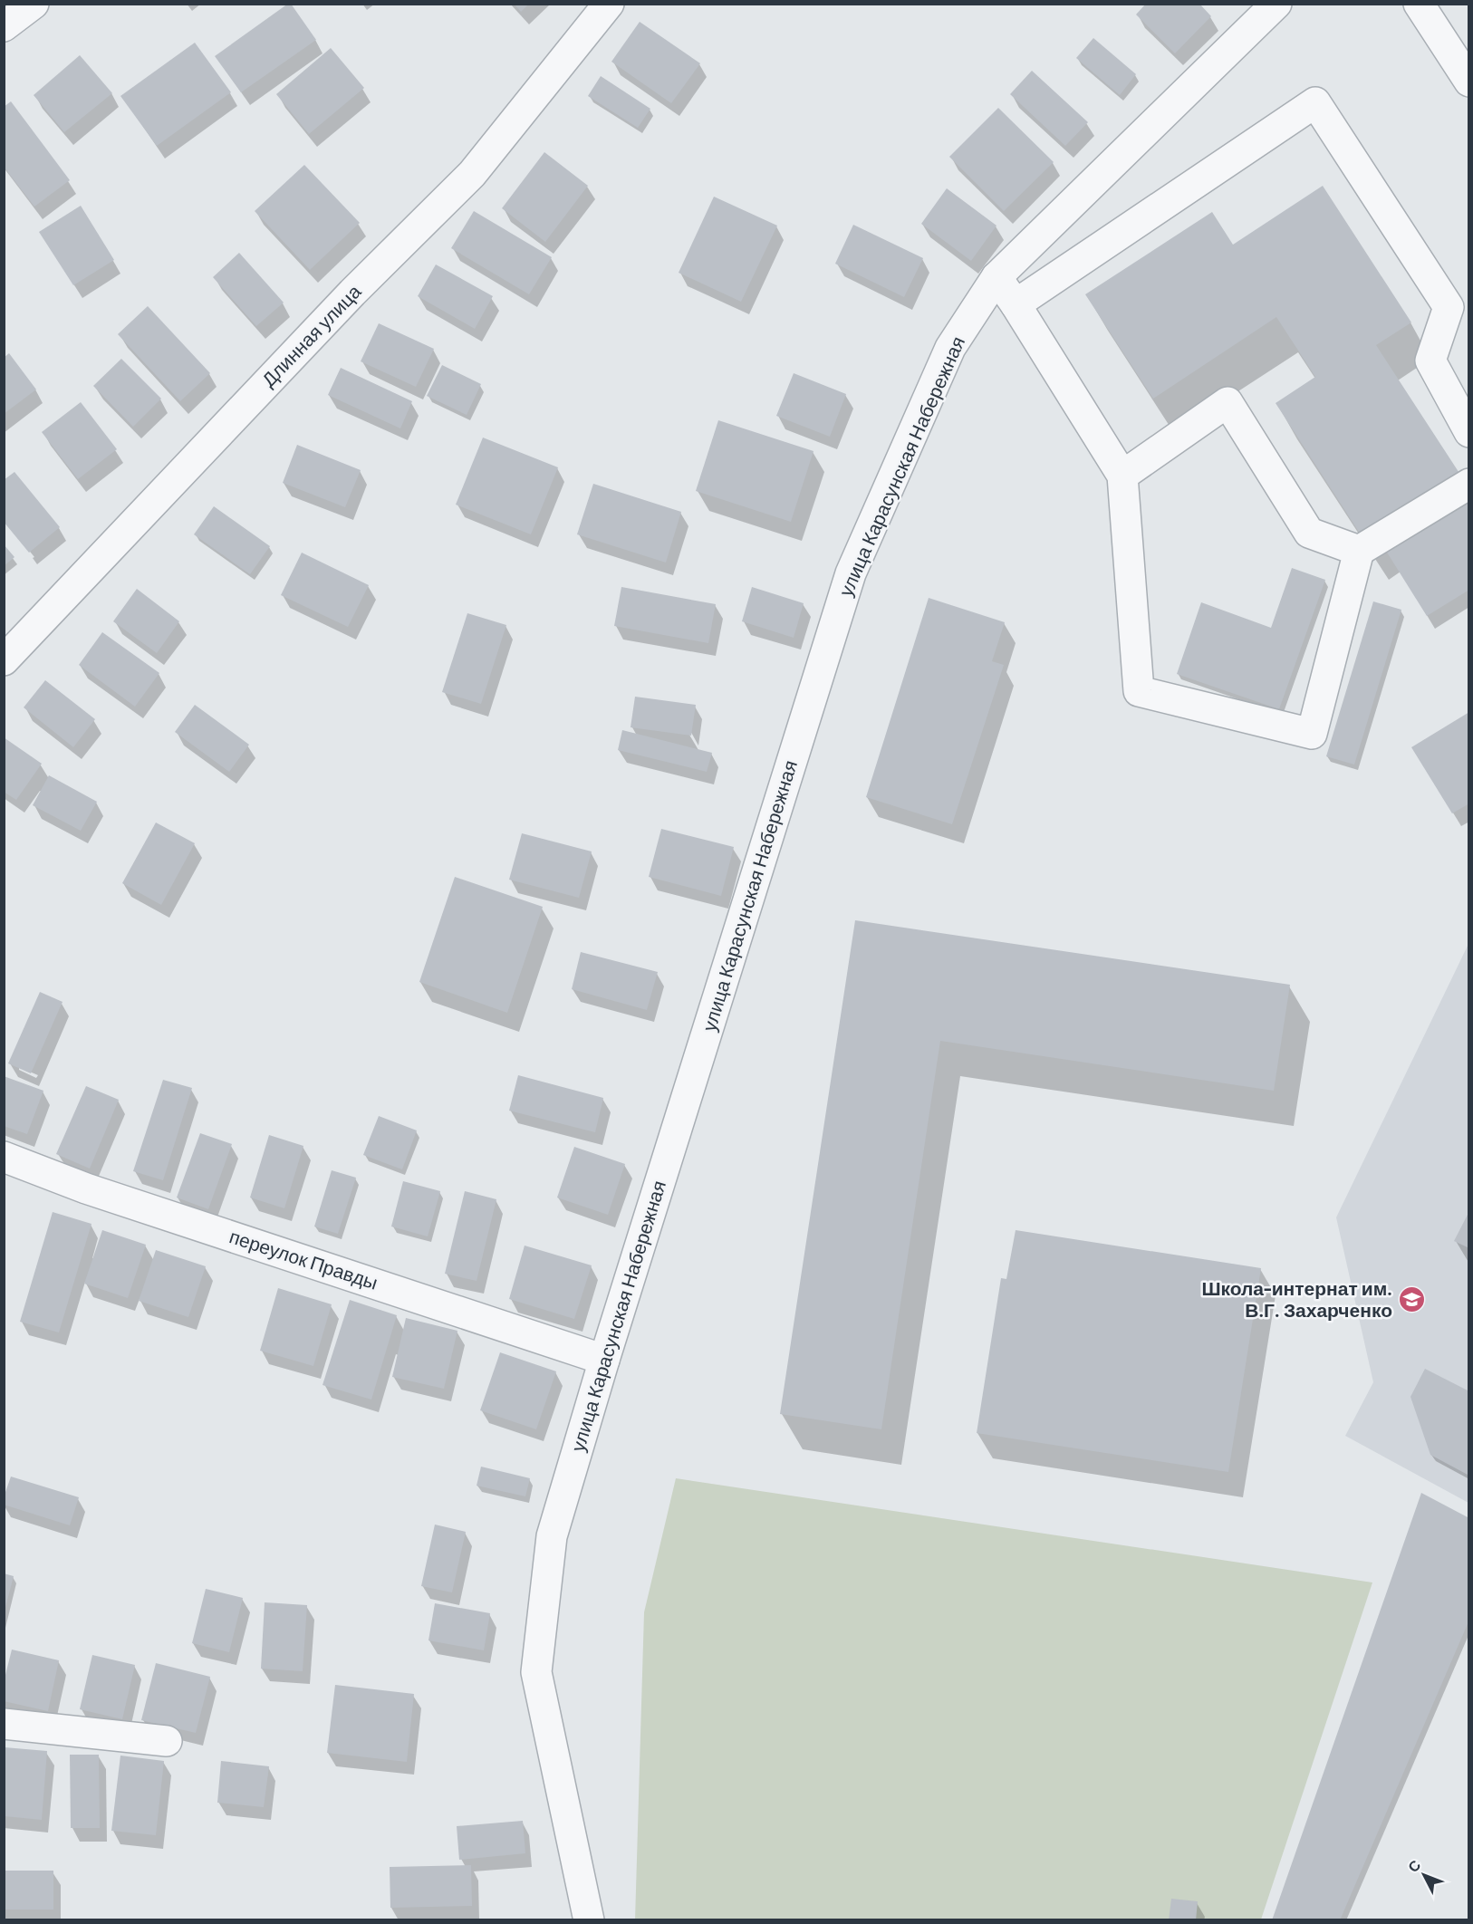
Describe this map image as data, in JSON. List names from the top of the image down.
{
  "streets": {
    "street": ["Длинная улица", "улица Карасунская Набережная", "переулок Правды"]
  },
  "crossings": [
    ["улица Карасунская Набережная", "переулок Правды"]
  ],
  "places": {
    "school or university": ["Школа-интернат им. В.Г. Захарченко"]
  },
  "north": "top left"
}
